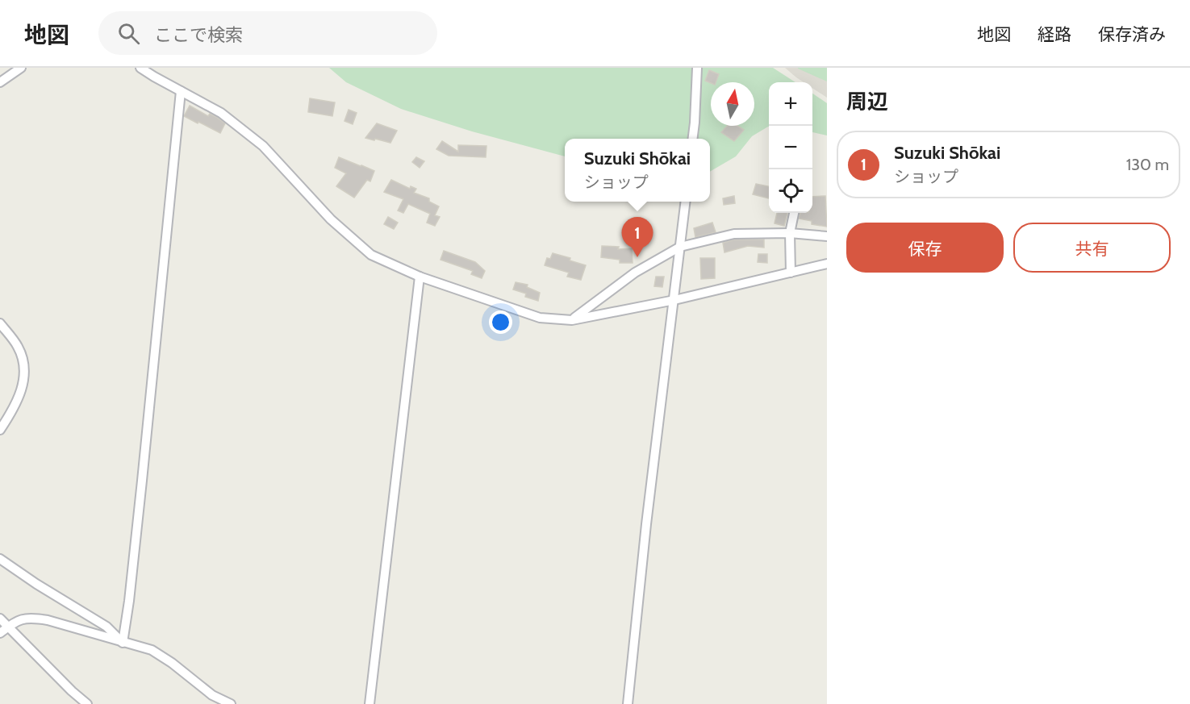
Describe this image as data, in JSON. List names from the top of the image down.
{
  "north": "top",
  "page": {
    "header": "地図",
    "search": "ここで検索",
    "nav": ["地図", "経路", "保存済み"],
    "heading": "周辺",
    "map_buttons": ["+", "−"],
    "list": [
      {
        "mark": "1",
        "name": "Suzuki Shōkai",
        "note": "ショップ",
        "value": "130 m"
      }
    ],
    "popup": ["Suzuki Shōkai", "ショップ"],
    "buttons": ["保存", "共有"],
    "pins": "1"
  }
}
